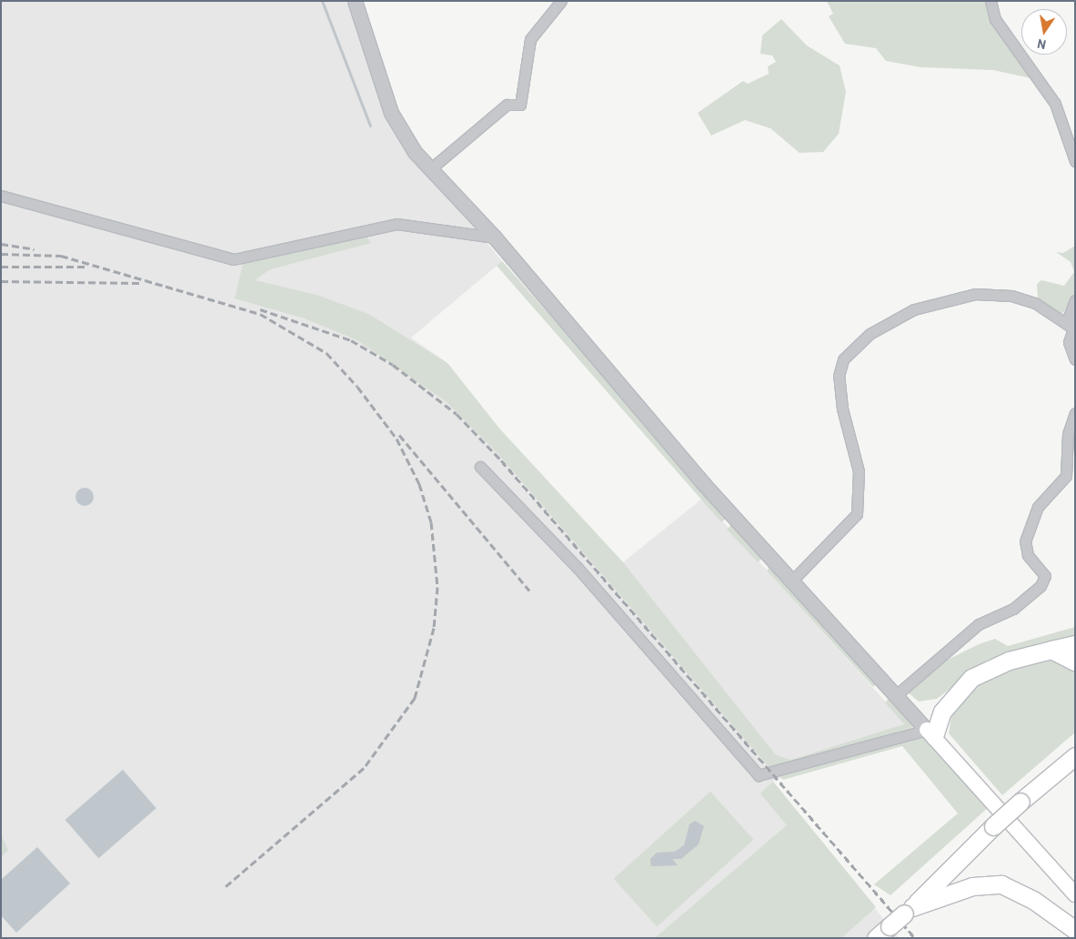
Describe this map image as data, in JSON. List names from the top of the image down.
{
  "north": "bottom"
}
